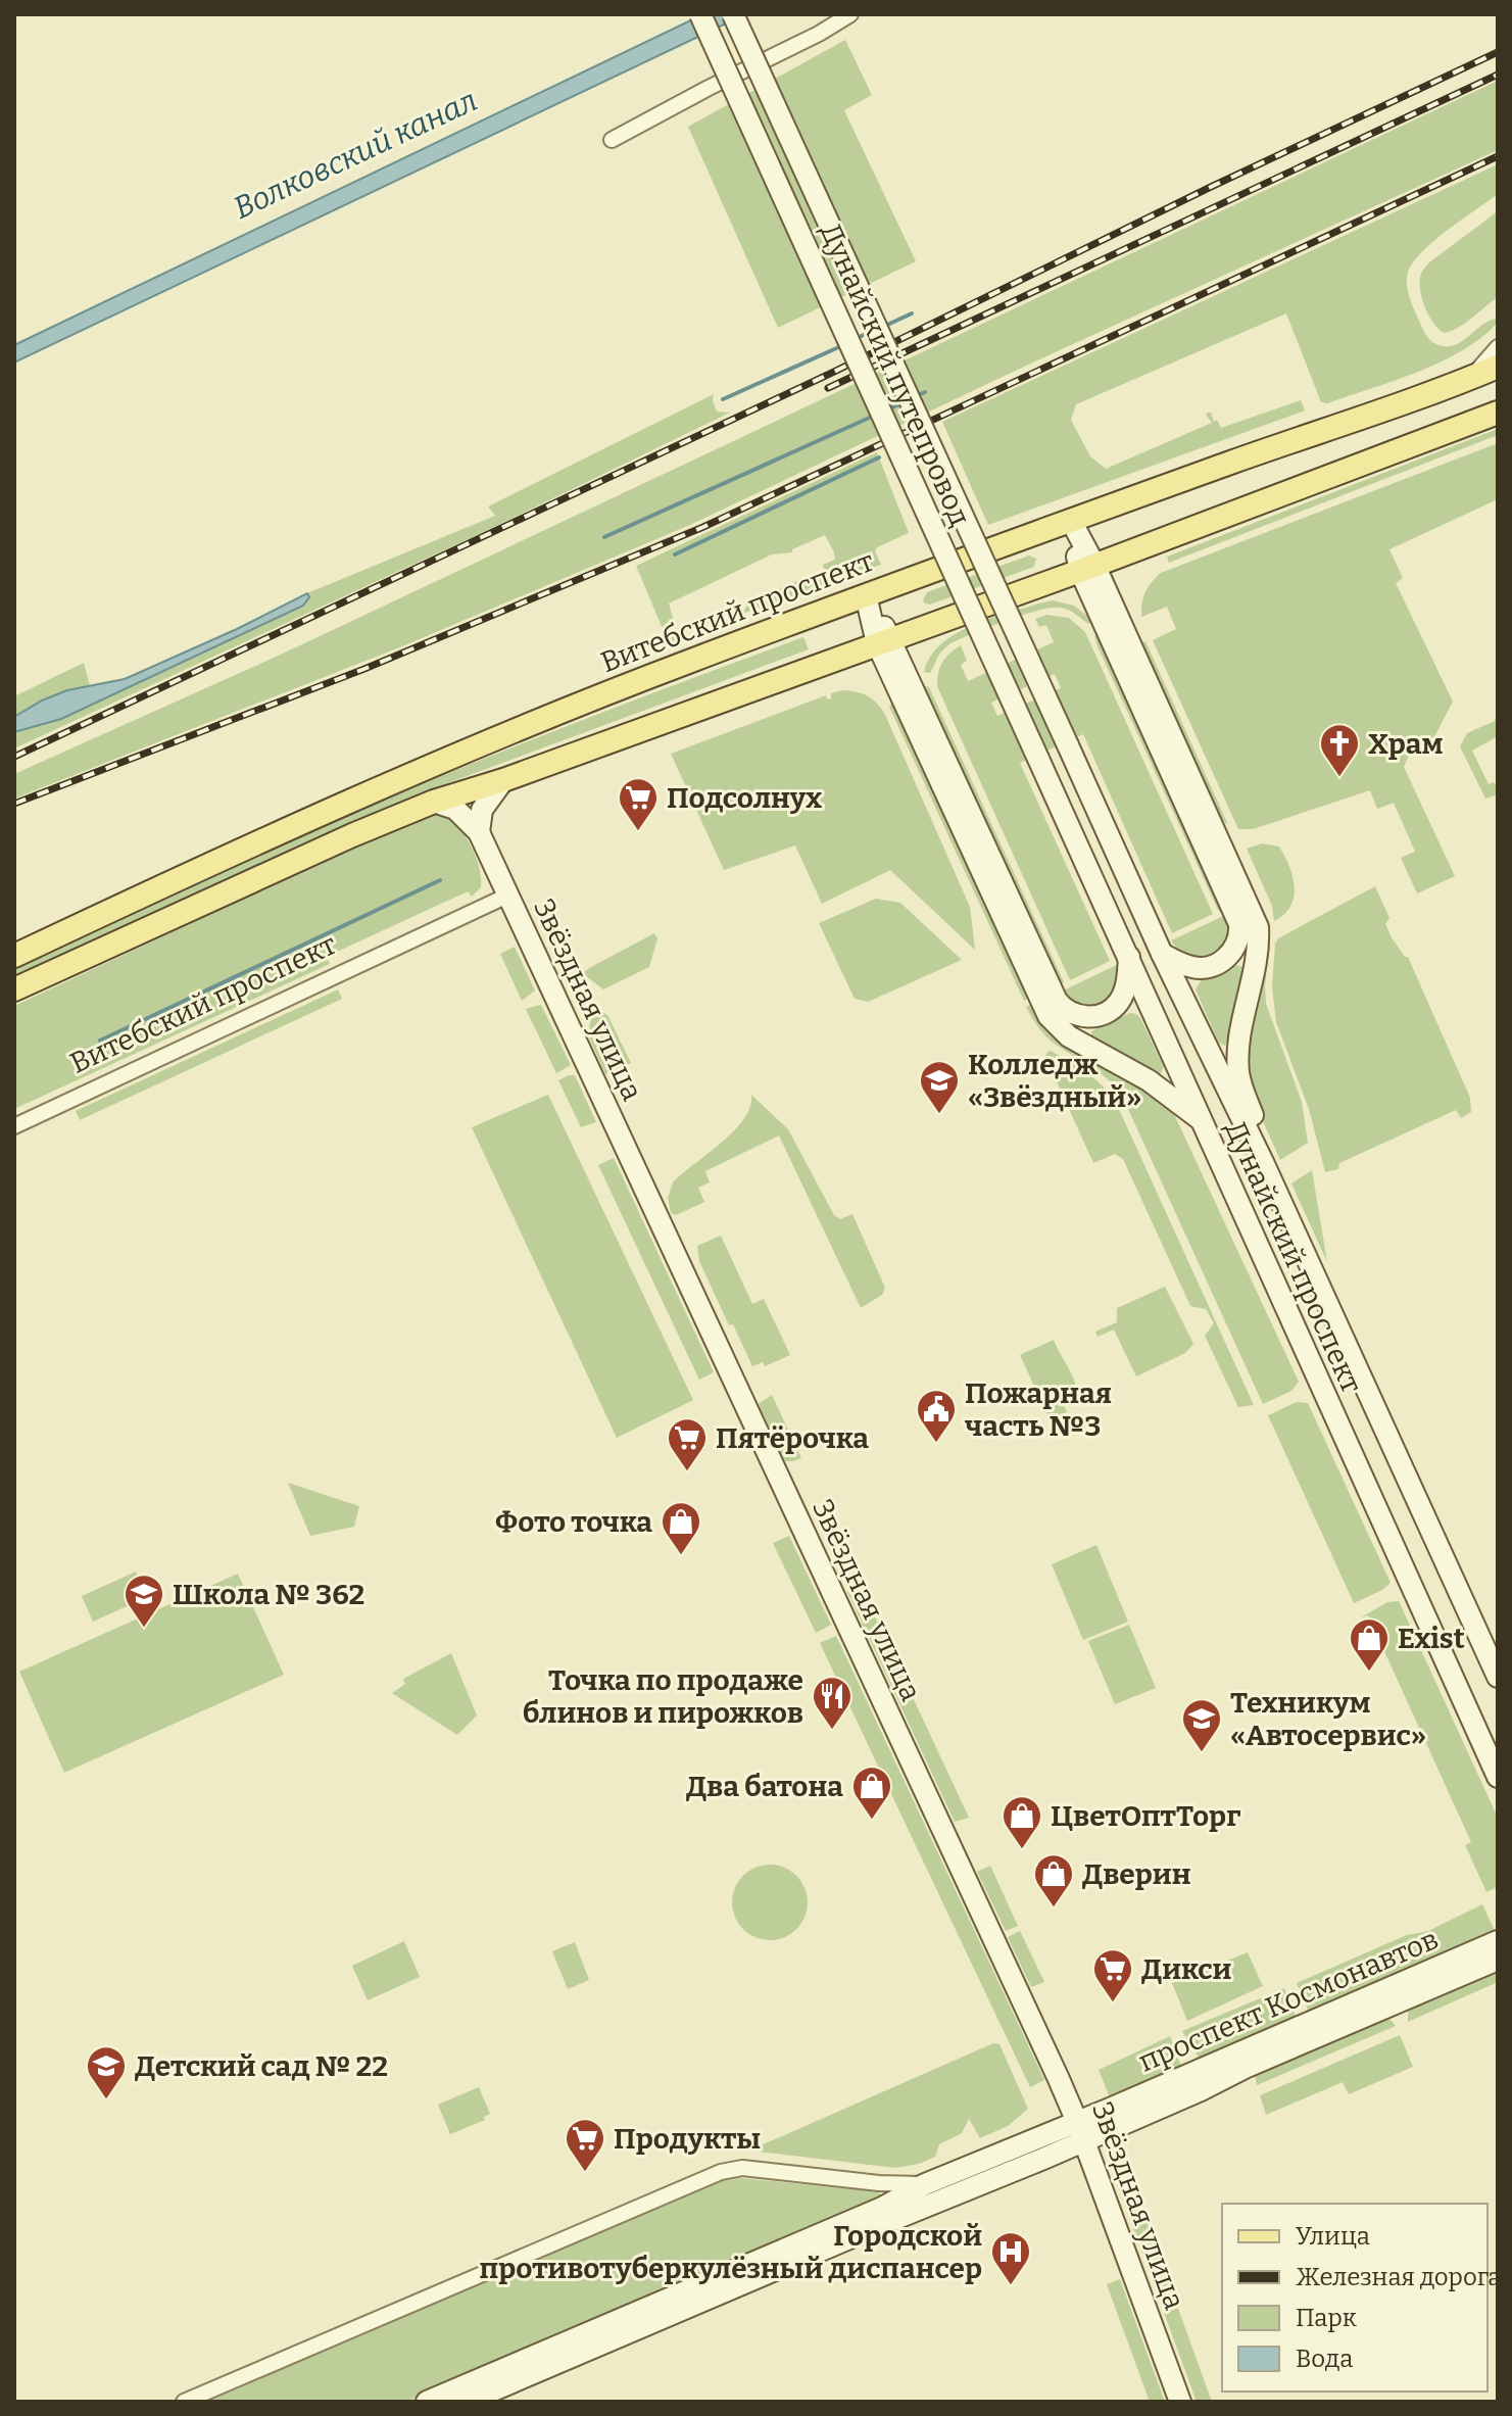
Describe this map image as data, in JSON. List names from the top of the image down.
{
  "streets": {
    "main road": [
      "Дунайский путепровод",
      "Витебский проспект",
      "Звёздная улица",
      "Дунайский проспект",
      "проспект Космонавтов"
    ]
  },
  "crossings": [
    ["Дунайский путепровод", "Дунайский проспект"],
    ["Витебский проспект", "Звёздная улица"],
    ["Звёздная улица", "проспект Космонавтов"]
  ],
  "water": ["Волковский канал"],
  "places": {
    "church": ["Храм"],
    "supermarket": [
      "Подсолнух",
      "Пятёрочка",
      "Дикси",
      "Продукты"
    ],
    "school or university": [
      "Колледж «Звёздный»",
      "Школа № 362",
      "Техникум «Автосервис»",
      "Детский сад № 22"
    ],
    "public building": ["Пожарная часть №3"],
    "shop": [
      "Фото точка",
      "Exist",
      "Два батона",
      "ЦветОптТорг",
      "Дверин"
    ],
    "restaurant": ["Точка по продаже блинов и пирожков"],
    "hospital": ["Городской противотуберкулёзный диспансер"]
  },
  "legend": [
    "Улица",
    "Железная дорога",
    "Парк",
    "Вода"
  ]
}
